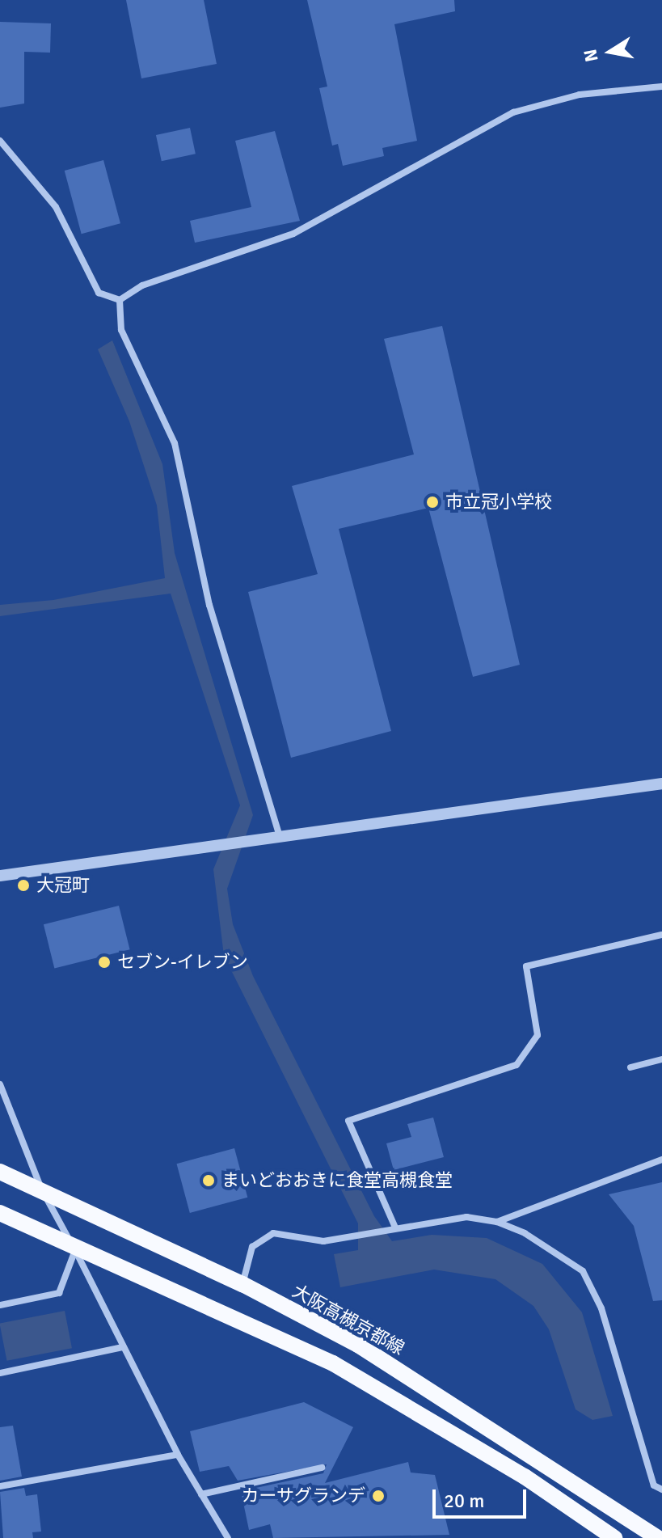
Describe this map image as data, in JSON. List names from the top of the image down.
{
  "streets": {
    "main road": ["大阪高槻京都線"]
  },
  "places": [
    "市立冠小学校",
    "大冠町",
    "セブン-イレブン",
    "まいどおおきに食堂高槻食堂",
    "カーサグランデ"
  ],
  "scale_bar": "20 m",
  "north": "left"
}
